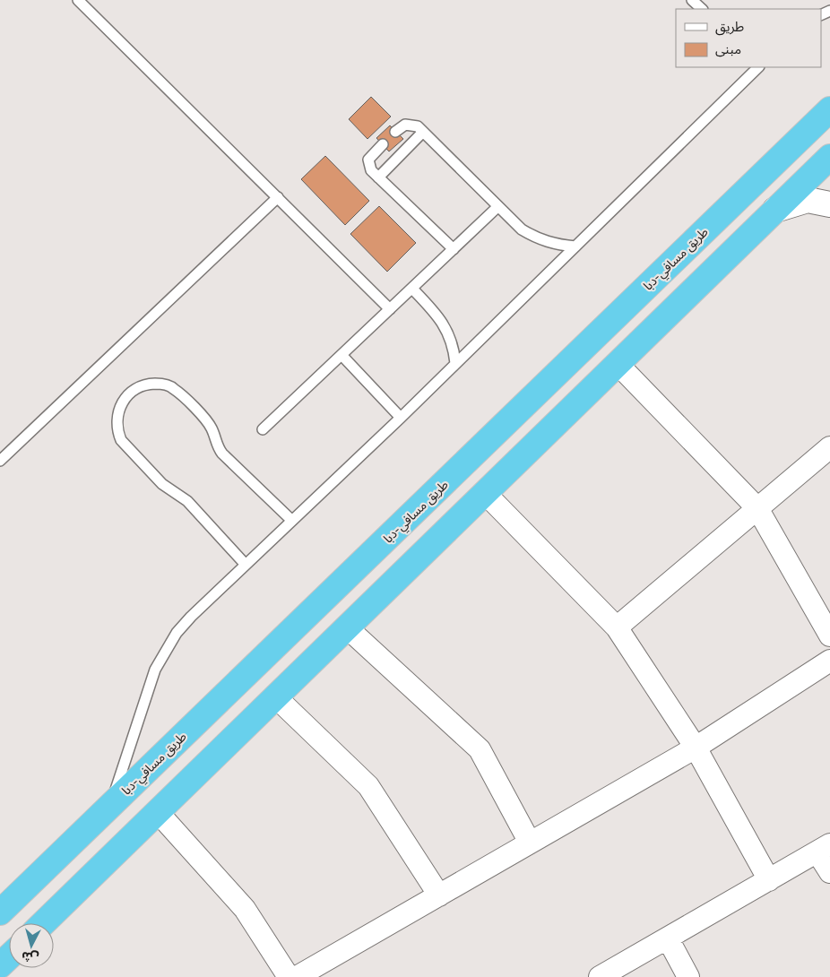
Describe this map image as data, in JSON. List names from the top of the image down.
{
  "streets": {
    "highway": ["طريق مسافي-دبا"]
  },
  "legend": ["طريق", "مبنى"],
  "north": "bottom"
}
